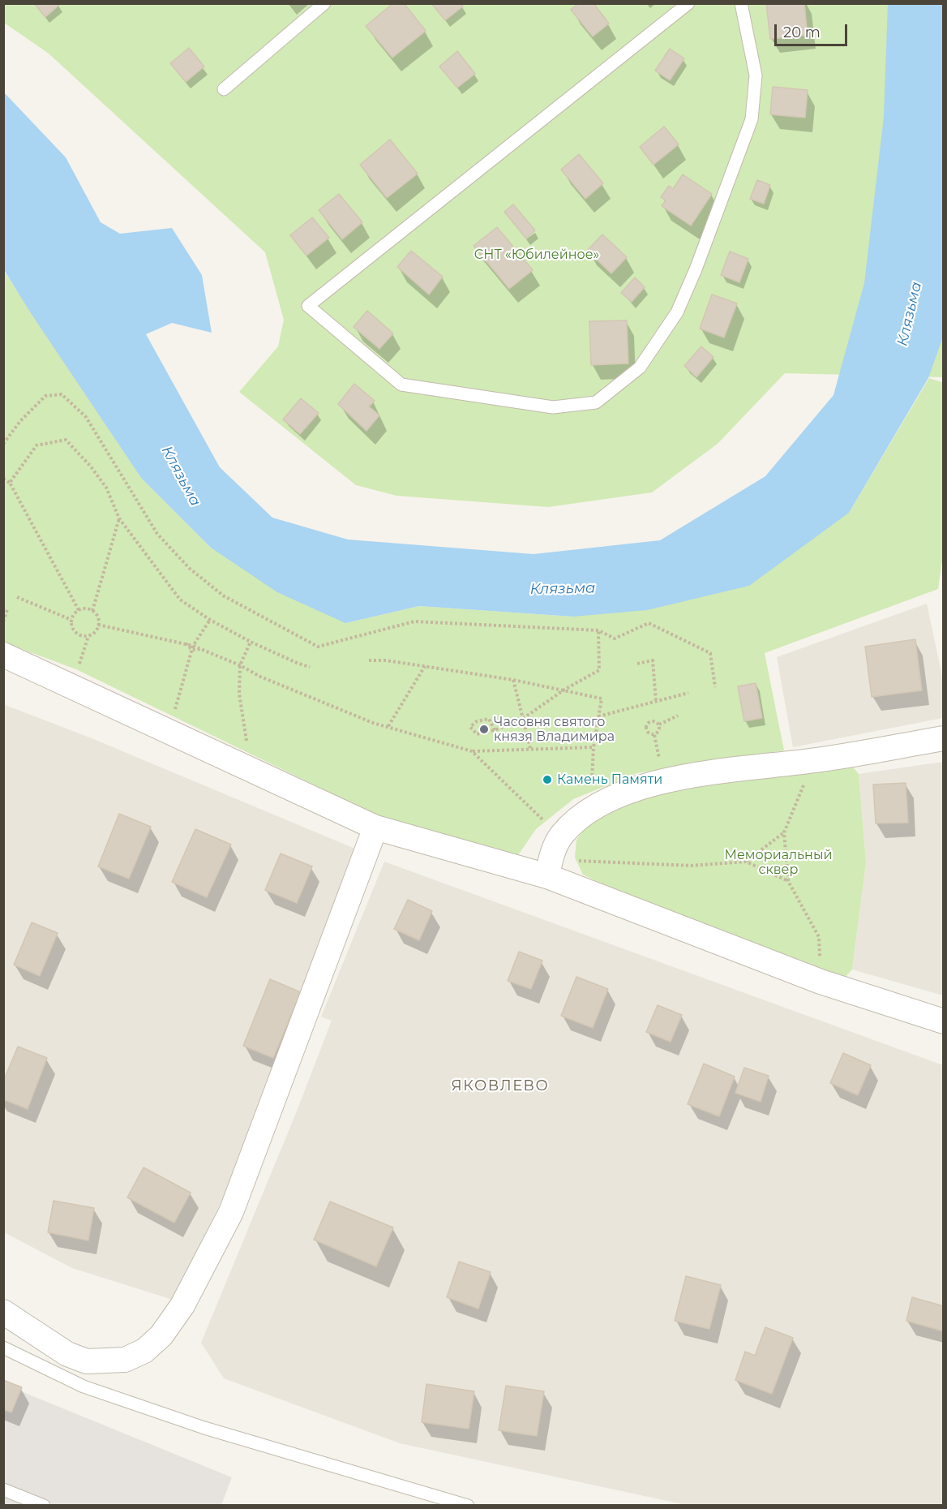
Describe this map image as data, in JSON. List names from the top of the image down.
{
  "districts": ["ЯКОВЛЕВО"],
  "water": ["Клязьма"],
  "parks": ["СНТ «Юбилейное»", "Мемориальный сквер"],
  "places": ["Часовня святого князя Владимира", "Камень Памяти"],
  "scale_bar": "20 m"
}
